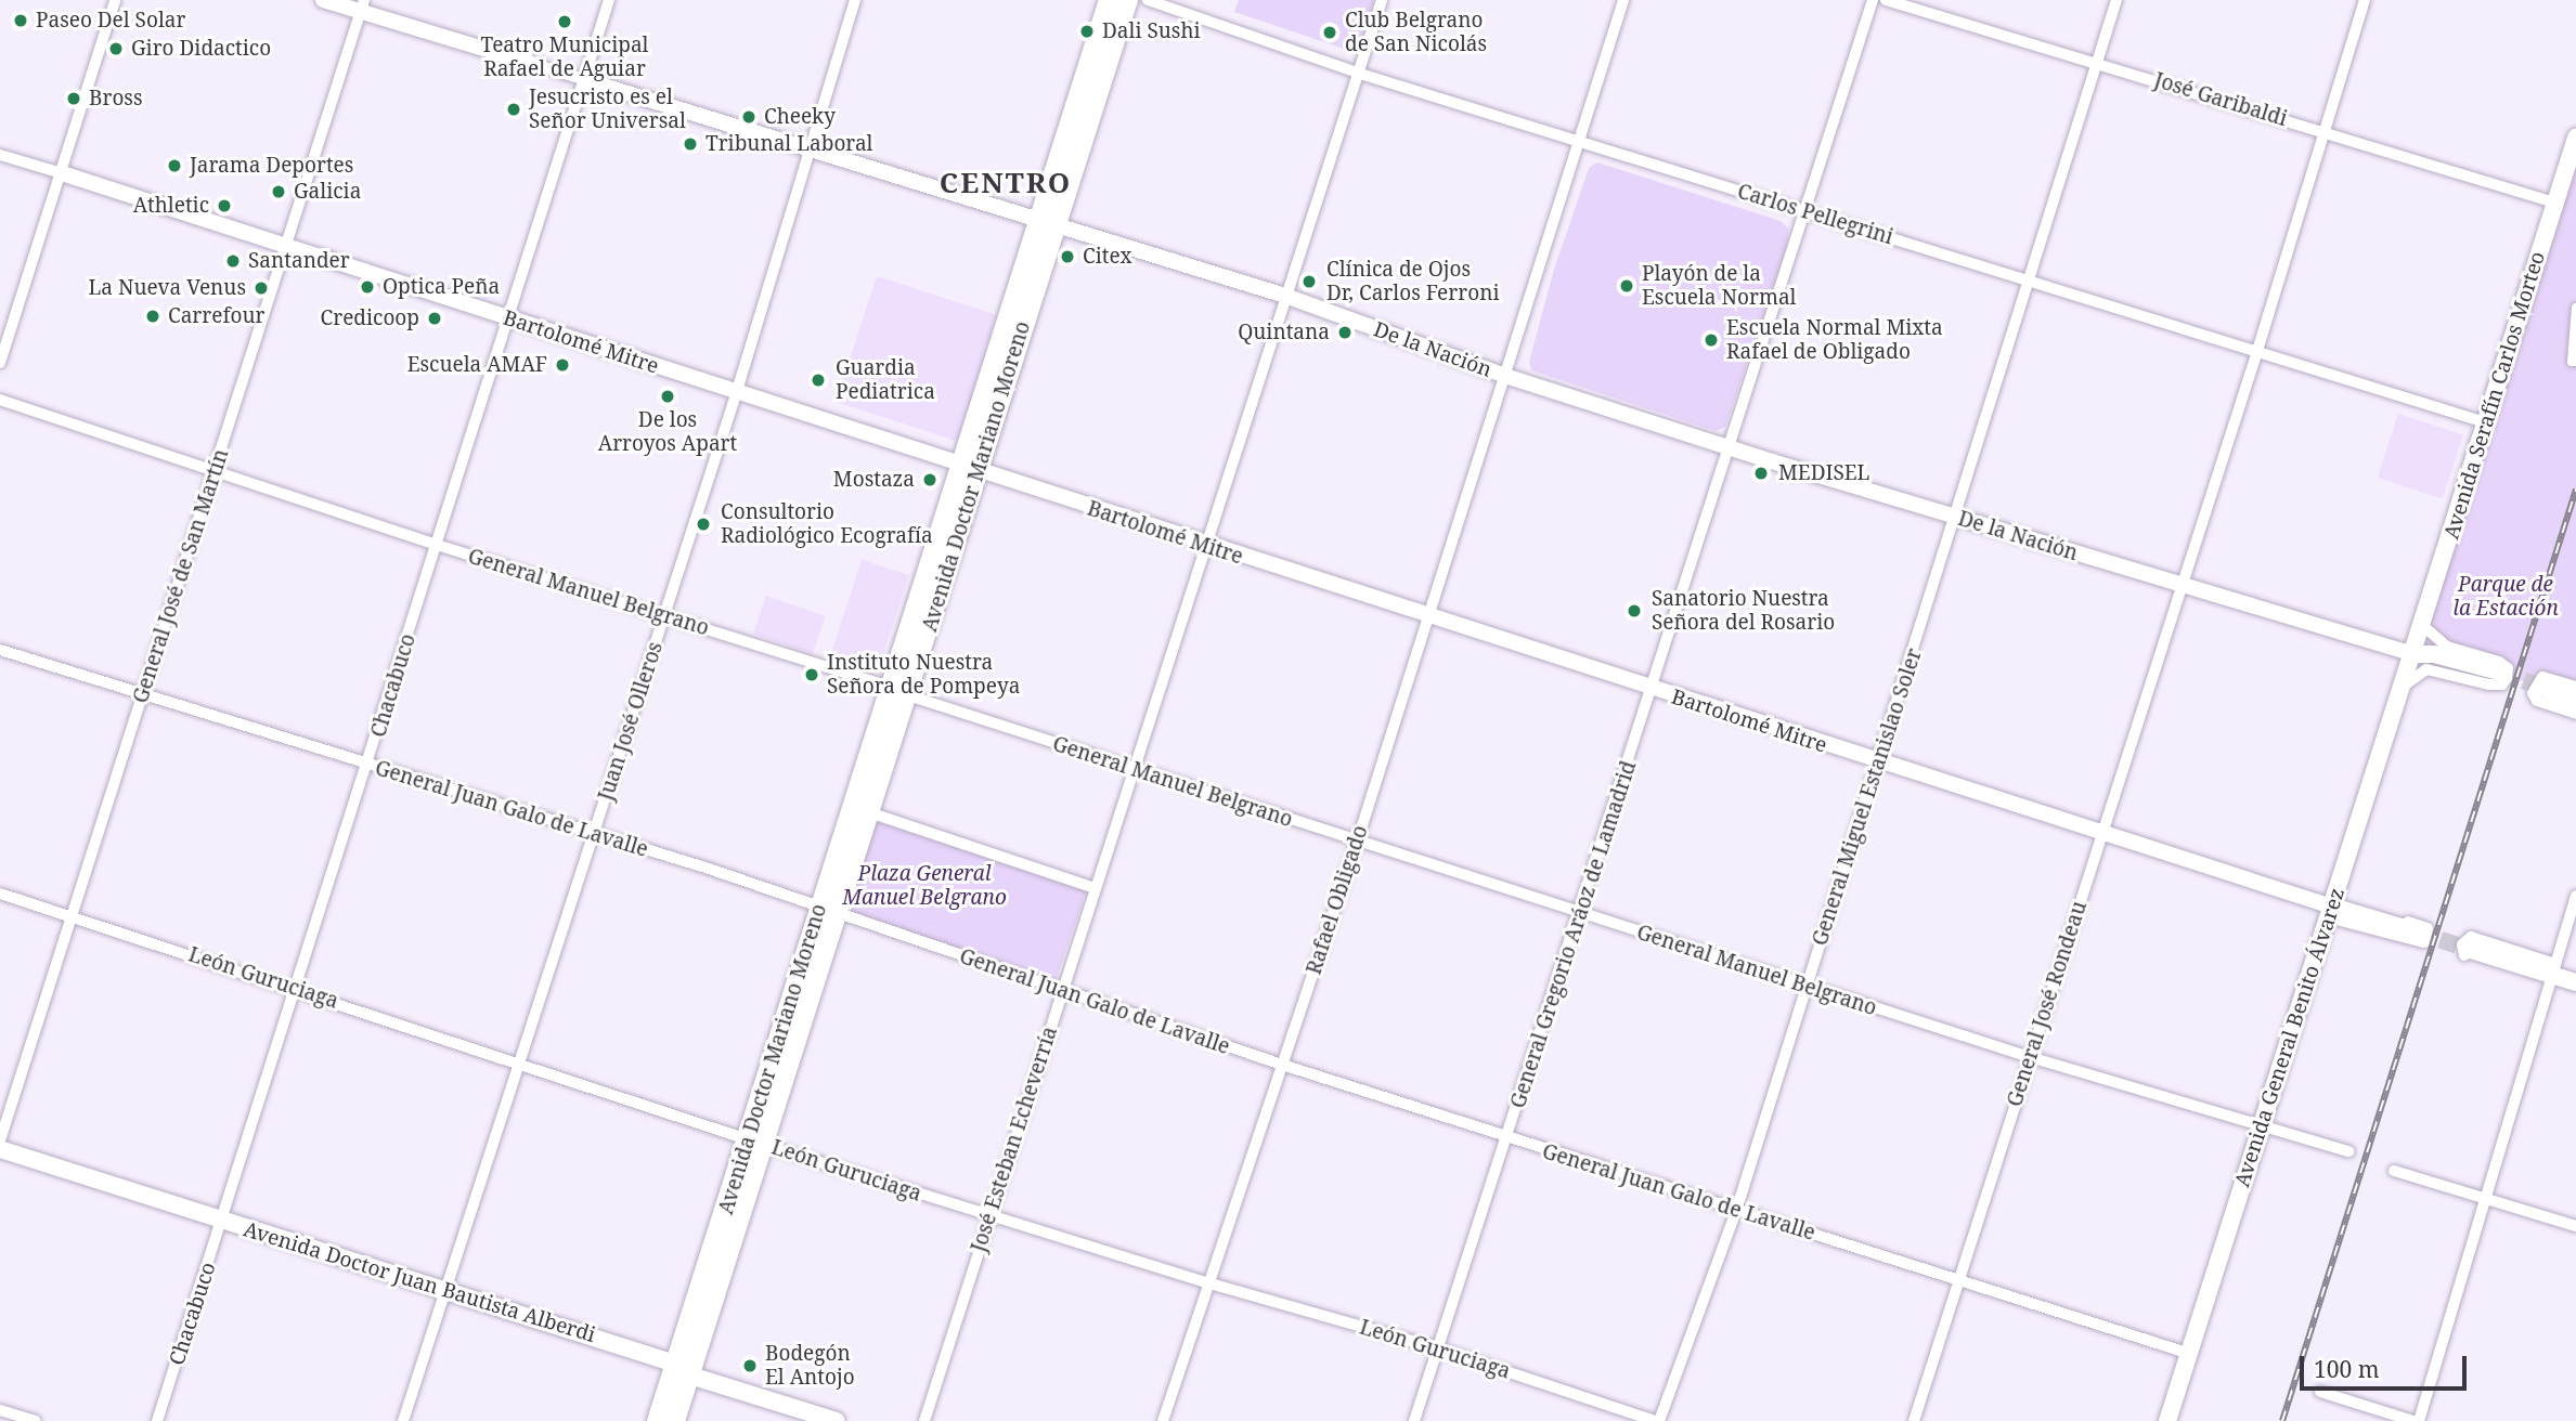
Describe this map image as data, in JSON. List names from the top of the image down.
{
  "streets": {
    "main road": [
      "Avenida Serafín Carlos Morteo",
      "Avenida Doctor Mariano Moreno",
      "Avenida General Benito Álvarez",
      "Avenida Doctor Juan Bautista Alberdi"
    ],
    "street": [
      "José Garibaldi",
      "Carlos Pellegrini",
      "Bartolomé Mitre",
      "De la Nación",
      "General José de San Martín",
      "General Manuel Belgrano",
      "Chacabuco",
      "Juan José Olleros",
      "General Miguel Estanislao Soler",
      "General Juan Galo de Lavalle",
      "Rafael Obligado",
      "General Gregorio Aráoz de Lamadrid",
      "León Guruciaga",
      "General José Rondeau",
      "José Esteban Echeverría"
    ]
  },
  "crossings": [
    ["José Garibaldi", "Avenida Serafín Carlos Morteo"],
    ["José Garibaldi", "General Miguel Estanislao Soler"],
    ["José Garibaldi", "General José Rondeau"],
    ["Carlos Pellegrini", "Avenida Serafín Carlos Morteo"],
    ["Carlos Pellegrini", "General Miguel Estanislao Soler"],
    ["Carlos Pellegrini", "Rafael Obligado"],
    ["Carlos Pellegrini", "General Gregorio Aráoz de Lamadrid"],
    ["Carlos Pellegrini", "General José Rondeau"],
    ["Carlos Pellegrini", "José Esteban Echeverría"],
    ["Bartolomé Mitre", "Avenida Doctor Mariano Moreno"],
    ["Bartolomé Mitre", "General José de San Martín"],
    ["Bartolomé Mitre", "Chacabuco"],
    ["Bartolomé Mitre", "Juan José Olleros"],
    ["Bartolomé Mitre", "General Miguel Estanislao Soler"],
    ["Bartolomé Mitre", "Rafael Obligado"],
    ["Bartolomé Mitre", "General Gregorio Aráoz de Lamadrid"],
    ["Bartolomé Mitre", "General José Rondeau"],
    ["Bartolomé Mitre", "Avenida General Benito Álvarez"],
    ["Bartolomé Mitre", "José Esteban Echeverría"],
    ["De la Nación", "Avenida Serafín Carlos Morteo"],
    ["De la Nación", "Avenida Doctor Mariano Moreno"],
    ["De la Nación", "General José de San Martín"],
    ["De la Nación", "Chacabuco"],
    ["De la Nación", "Juan José Olleros"],
    ["De la Nación", "General Miguel Estanislao Soler"],
    ["De la Nación", "Rafael Obligado"],
    ["De la Nación", "General Gregorio Aráoz de Lamadrid"],
    ["De la Nación", "General José Rondeau"],
    ["De la Nación", "Avenida General Benito Álvarez"],
    ["De la Nación", "José Esteban Echeverría"],
    ["Avenida Serafín Carlos Morteo", "Avenida General Benito Álvarez"],
    ["Avenida Doctor Mariano Moreno", "General Manuel Belgrano"],
    ["Avenida Doctor Mariano Moreno", "General Juan Galo de Lavalle"],
    ["Avenida Doctor Mariano Moreno", "León Guruciaga"],
    ["Avenida Doctor Mariano Moreno", "Avenida Doctor Juan Bautista Alberdi"],
    ["General José de San Martín", "General Manuel Belgrano"],
    ["General José de San Martín", "General Juan Galo de Lavalle"],
    ["General José de San Martín", "León Guruciaga"],
    ["General Manuel Belgrano", "Chacabuco"],
    ["General Manuel Belgrano", "Juan José Olleros"],
    ["General Manuel Belgrano", "General Miguel Estanislao Soler"],
    ["General Manuel Belgrano", "Rafael Obligado"],
    ["General Manuel Belgrano", "General Gregorio Aráoz de Lamadrid"],
    ["General Manuel Belgrano", "General José Rondeau"],
    ["General Manuel Belgrano", "Avenida General Benito Álvarez"],
    ["General Manuel Belgrano", "José Esteban Echeverría"],
    ["Chacabuco", "General Juan Galo de Lavalle"],
    ["Chacabuco", "León Guruciaga"],
    ["Chacabuco", "Avenida Doctor Juan Bautista Alberdi"],
    ["Juan José Olleros", "General Juan Galo de Lavalle"],
    ["Juan José Olleros", "León Guruciaga"],
    ["Juan José Olleros", "Avenida Doctor Juan Bautista Alberdi"],
    ["General Miguel Estanislao Soler", "General Juan Galo de Lavalle"],
    ["General Miguel Estanislao Soler", "León Guruciaga"],
    ["General Juan Galo de Lavalle", "Rafael Obligado"],
    ["General Juan Galo de Lavalle", "General Gregorio Aráoz de Lamadrid"],
    ["General Juan Galo de Lavalle", "General José Rondeau"],
    ["General Juan Galo de Lavalle", "Avenida General Benito Álvarez"],
    ["General Juan Galo de Lavalle", "José Esteban Echeverría"],
    ["Rafael Obligado", "León Guruciaga"],
    ["General Gregorio Aráoz de Lamadrid", "León Guruciaga"],
    ["León Guruciaga", "José Esteban Echeverría"]
  ],
  "districts": ["CENTRO"],
  "parks": ["Parque de la Estación", "Plaza General Manuel Belgrano"],
  "places": [
    "Paseo Del Solar",
    "Teatro Municipal Rafael de Aguiar",
    "Dali Sushi",
    "Club Belgrano de San Nicolás",
    "Giro Didactico",
    "Bross",
    "Jesucristo es el Señor Universal",
    "Cheeky",
    "Tribunal Laboral",
    "Jarama Deportes",
    "Galicia",
    "Athletic",
    "Citex",
    "Santander",
    "Clínica de Ojos Dr, Carlos Ferroni",
    "Playón de la Escuela Normal",
    "Optica Peña",
    "La Nueva Venus",
    "Carrefour",
    "Credicoop",
    "Quintana",
    "Escuela Normal Mixta Rafael de Obligado",
    "Escuela AMAF",
    "Guardia Pediatrica",
    "De los Arroyos Apart",
    "MEDISEL",
    "Mostaza",
    "Consultorio Radiológico Ecografía",
    "Sanatorio Nuestra Señora del Rosario",
    "Instituto Nuestra Señora de Pompeya",
    "Bodegón El Antojo"
  ],
  "scale_bar": "100 m"
}
